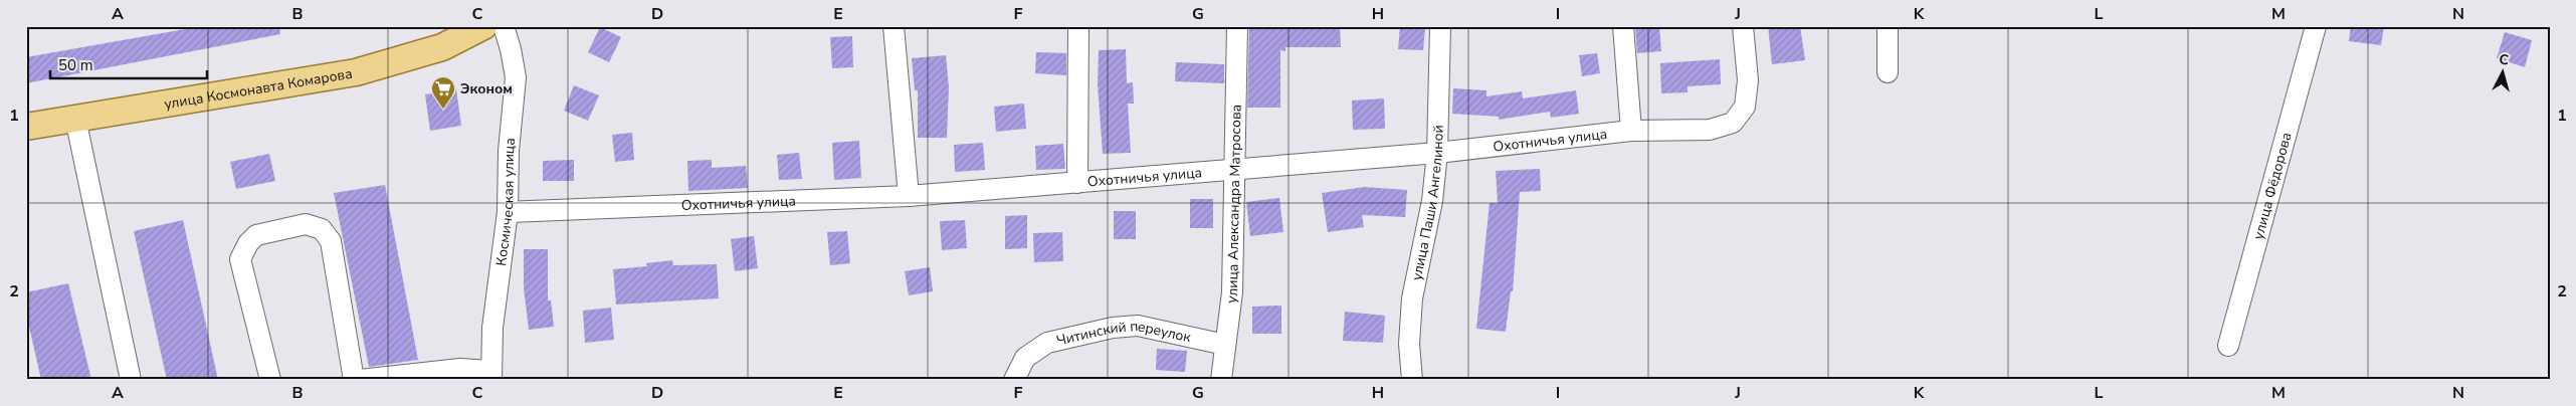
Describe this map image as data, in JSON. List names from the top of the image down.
{
  "streets": {
    "main road": ["улица Космонавта Комарова"],
    "street": [
      "Охотничья улица",
      "улица Фёдорова",
      "Космическая улица",
      "улица Александра Матросова",
      "улица Паши Ангелиной",
      "Читинский переулок"
    ]
  },
  "crossings": [
    ["Охотничья улица", "Космическая улица"],
    ["Охотничья улица", "улица Александра Матросова"],
    ["Охотничья улица", "улица Паши Ангелиной"],
    ["улица Александра Матросова", "Читинский переулок"]
  ],
  "places": {
    "supermarket": ["Эконом"]
  },
  "scale_bar": "50 m",
  "north": "top",
  "grid": {
    "columns": [
      "A",
      "B",
      "C",
      "D",
      "E",
      "F",
      "G",
      "H",
      "I",
      "J",
      "K",
      "L",
      "M",
      "N"
    ],
    "rows": ["1", "2"]
  }
}
